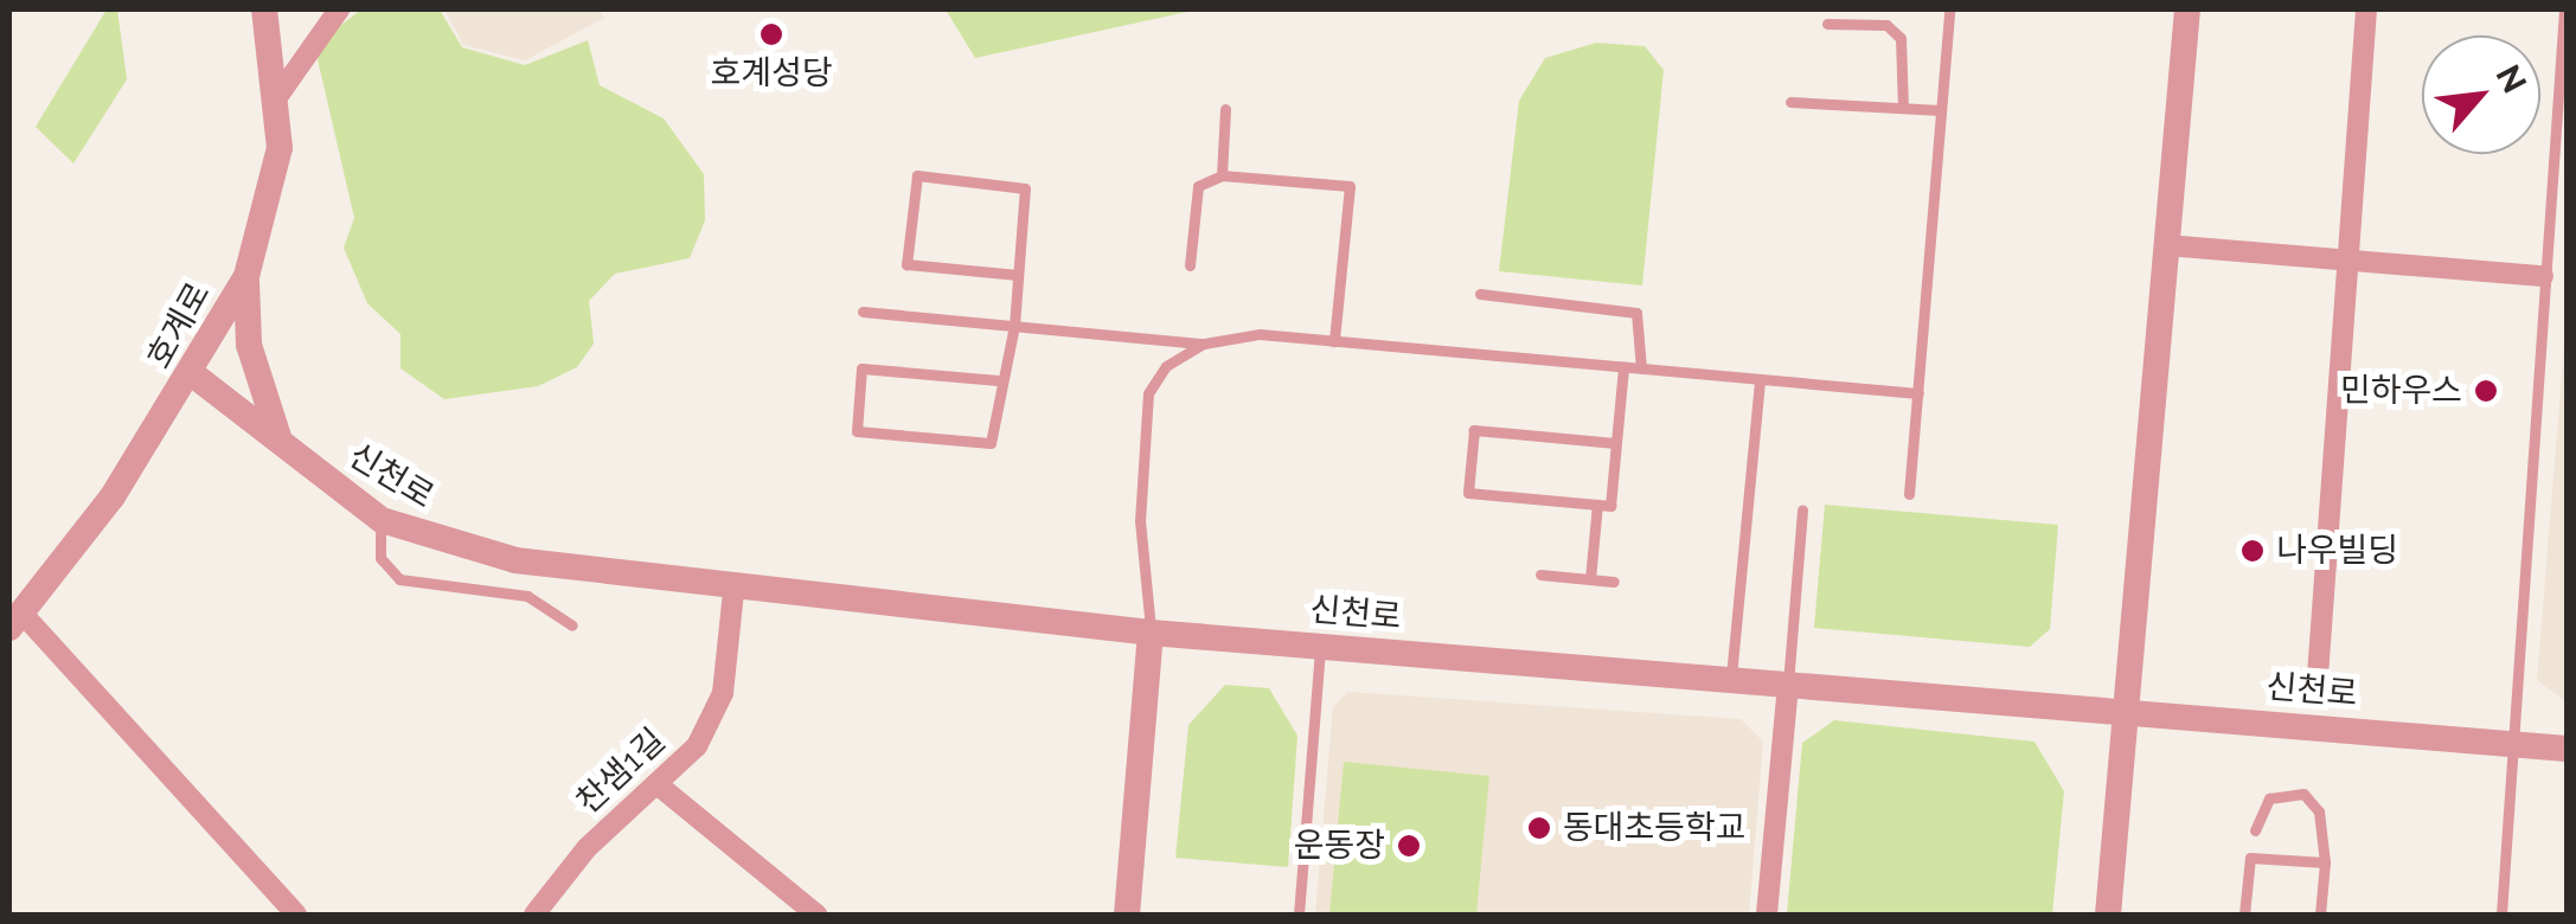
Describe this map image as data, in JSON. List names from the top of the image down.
{
  "streets": {
    "street": ["호계로", "신천로", "찬샘1길"]
  },
  "crossings": [
    ["호계로", "신천로"],
    ["신천로", "찬샘1길"]
  ],
  "places": [
    "호계성당",
    "민하우스",
    "나우빌딩",
    "동대초등학교",
    "운동장"
  ],
  "north": "top right"
}
